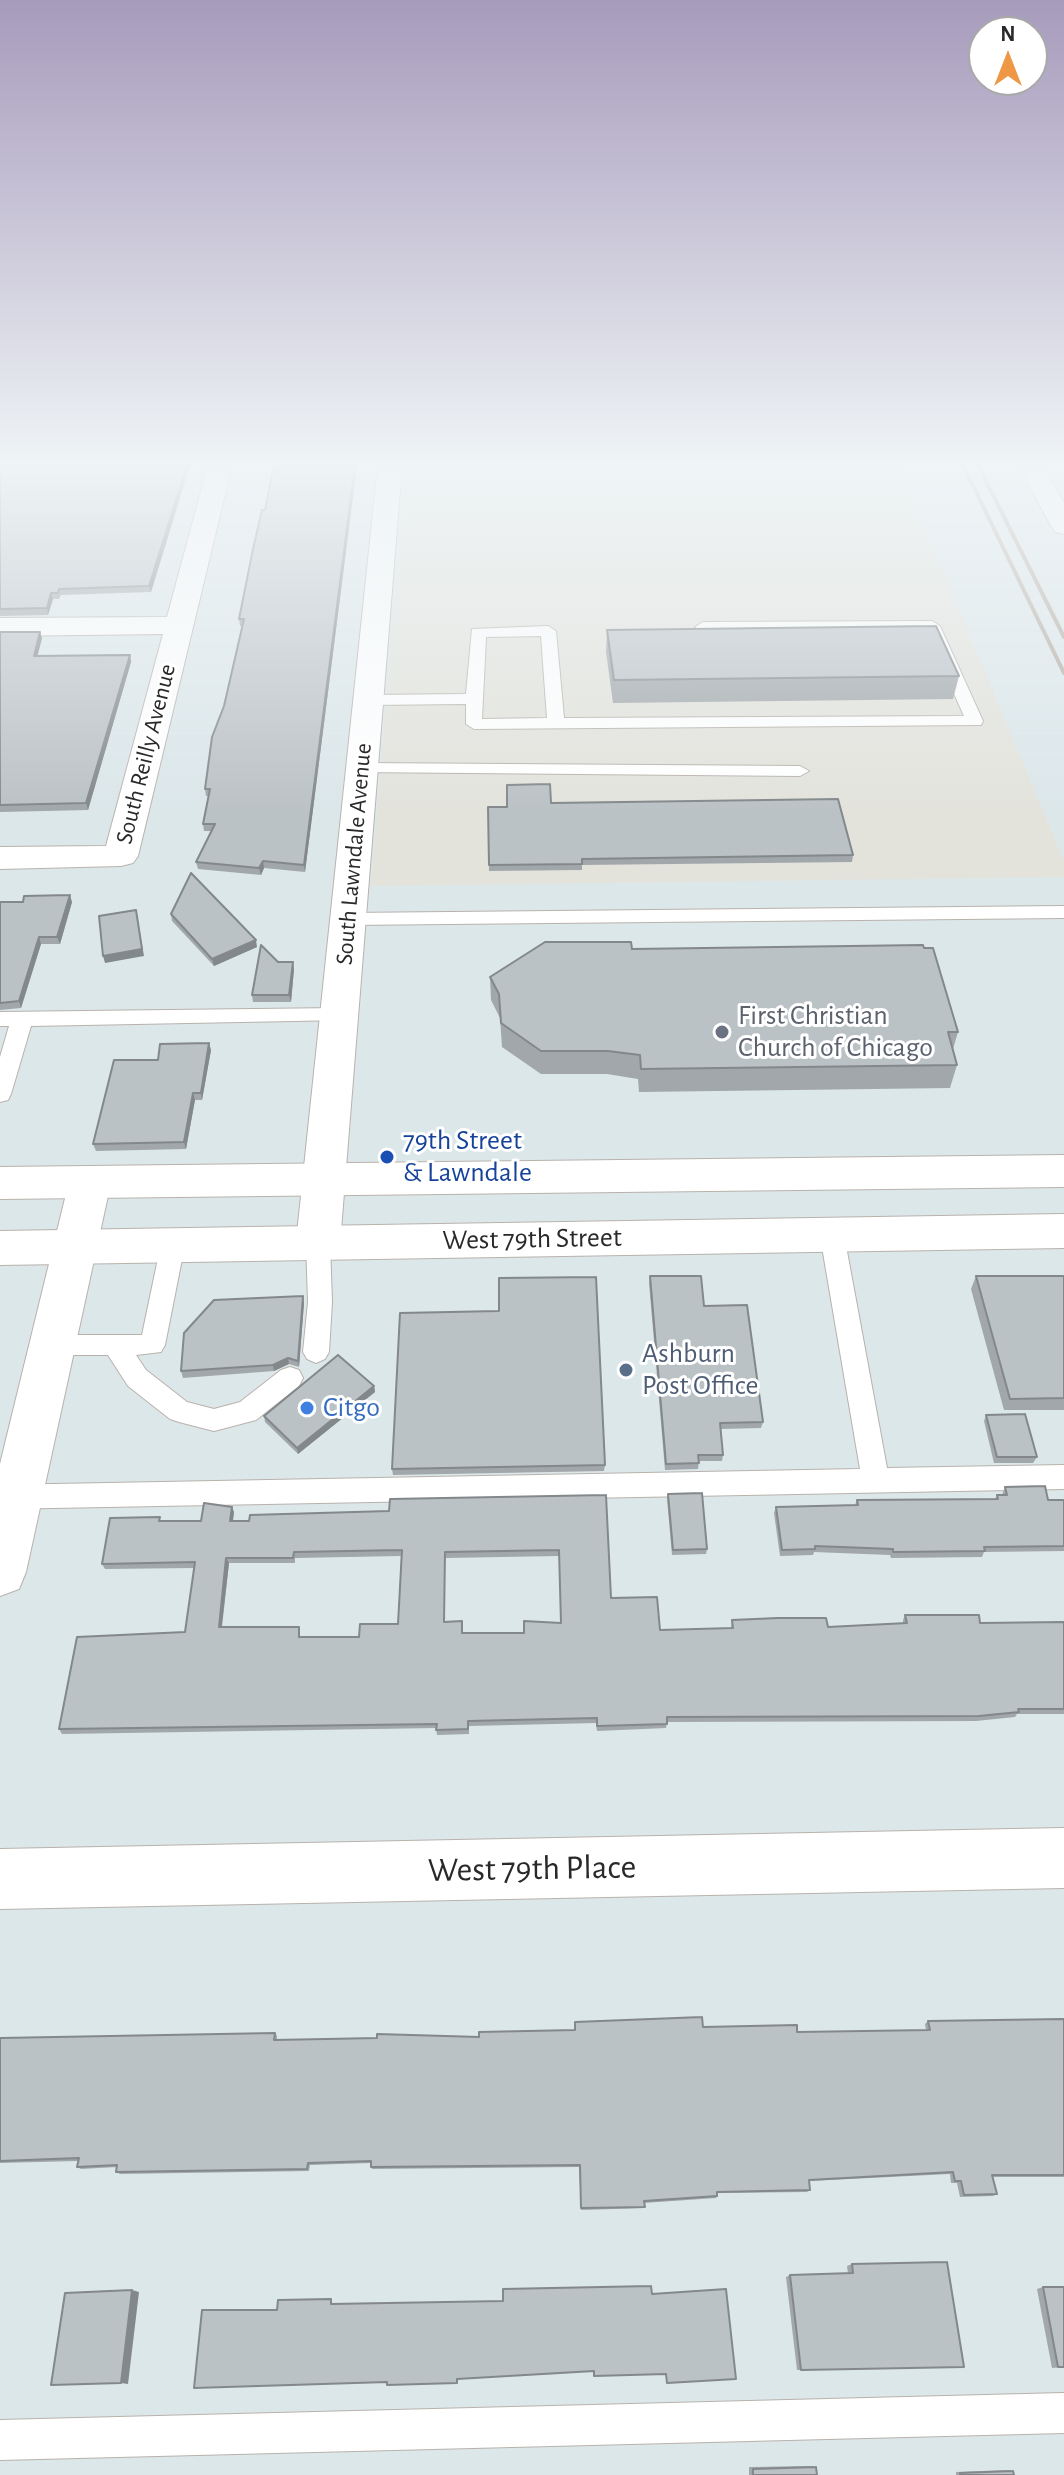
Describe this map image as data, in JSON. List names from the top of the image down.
{
  "streets": {
    "street": [
      "South Reilly Avenue",
      "South Lawndale Avenue",
      "West 79th Street",
      "West 79th Place"
    ]
  },
  "crossings": [
    ["South Lawndale Avenue", "West 79th Street"]
  ],
  "places": [
    "First Christian Church of Chicago",
    "79th Street & Lawndale",
    "Ashburn Post Office",
    "Citgo"
  ],
  "north": "top"
}
